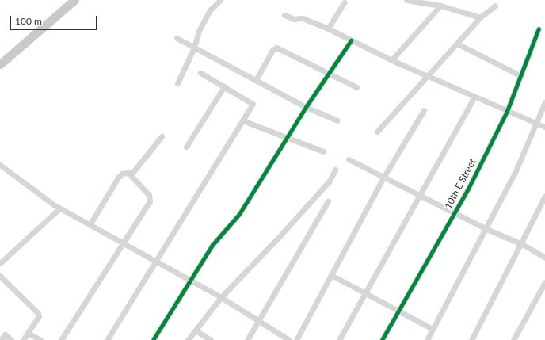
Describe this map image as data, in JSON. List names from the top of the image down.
{
  "streets": {
    "street": ["10th E Street"]
  },
  "scale_bar": "100 m"
}
